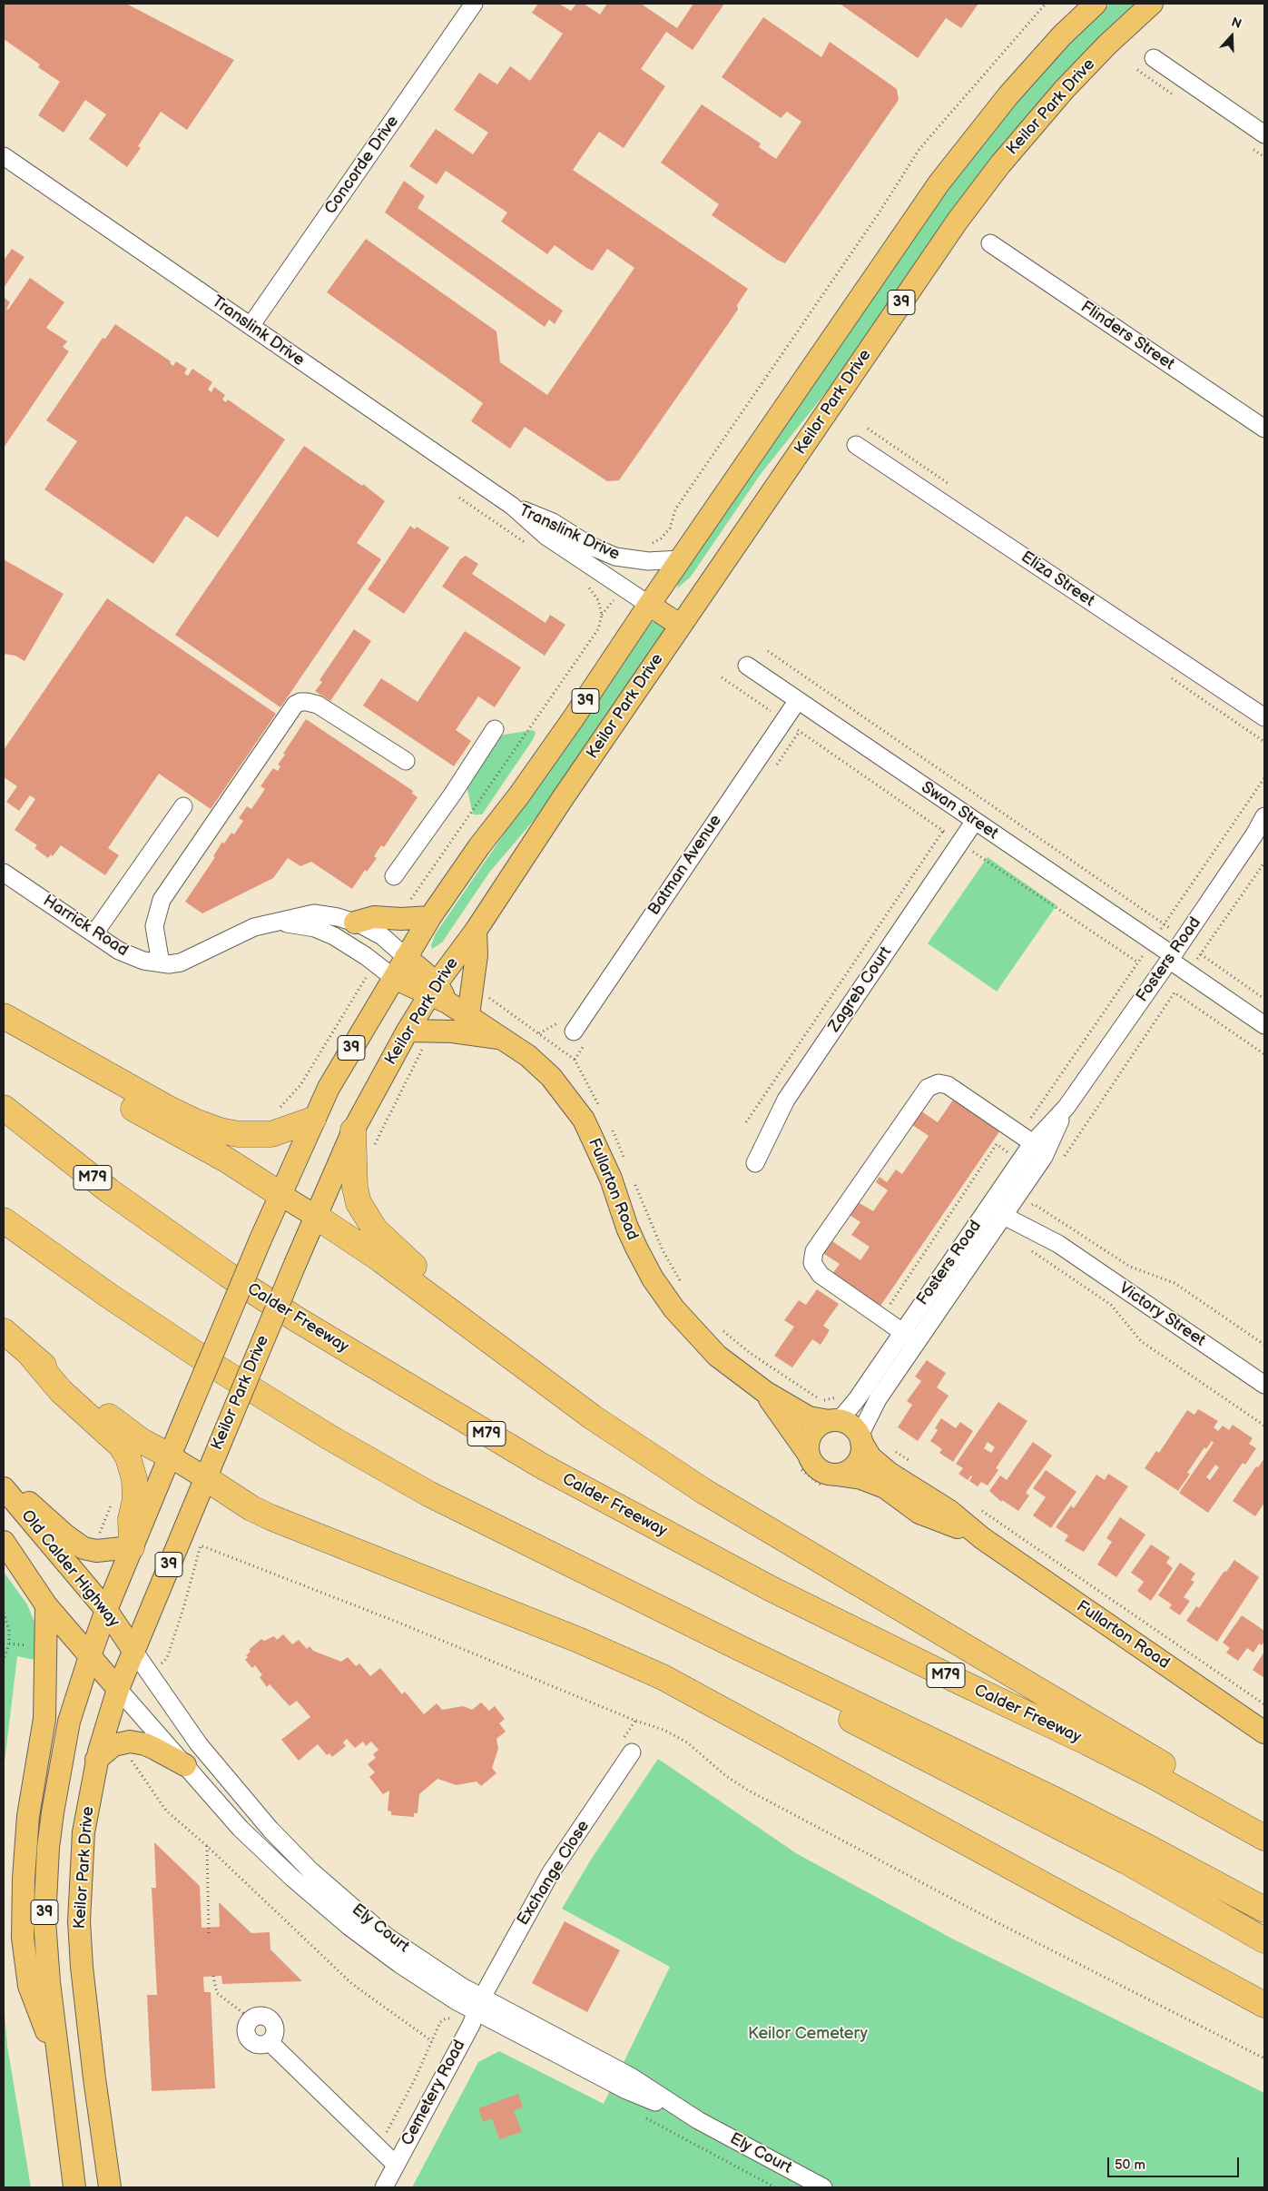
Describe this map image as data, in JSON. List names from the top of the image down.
{
  "streets": {
    "highway": ["M79", "Calder Freeway"],
    "main road": [
      "Keilor Park Drive",
      "39",
      "Fullarton Road",
      "Old Calder Highway"
    ],
    "street": [
      "Concorde Drive",
      "Translink Drive",
      "Flinders Street",
      "Eliza Street",
      "Swan Street",
      "Batman Avenue",
      "Harrick Road",
      "Fosters Road",
      "Zagreb Court",
      "Victory Street",
      "Exchange Close",
      "Ely Court",
      "Cemetery Road"
    ]
  },
  "crossings": [
    ["Keilor Park Drive", "Fullarton Road"],
    ["Keilor Park Drive", "Old Calder Highway"],
    ["Keilor Park Drive", "Ely Court"],
    ["Concorde Drive", "Translink Drive"],
    ["39", "Translink Drive"],
    ["39", "Harrick Road"],
    ["39", "Fullarton Road"],
    ["39", "Old Calder Highway"],
    ["Swan Street", "Batman Avenue"],
    ["Swan Street", "Fosters Road"],
    ["Swan Street", "Zagreb Court"],
    ["Harrick Road", "Fullarton Road"],
    ["Fosters Road", "Fullarton Road"],
    ["Fosters Road", "Victory Street"],
    ["Old Calder Highway", "Ely Court"],
    ["Exchange Close", "Ely Court"],
    ["Exchange Close", "Cemetery Road"],
    ["Ely Court", "Cemetery Road"]
  ],
  "parks": ["Keilor Cemetery"],
  "scale_bar": "50 m",
  "north": "top"
}
